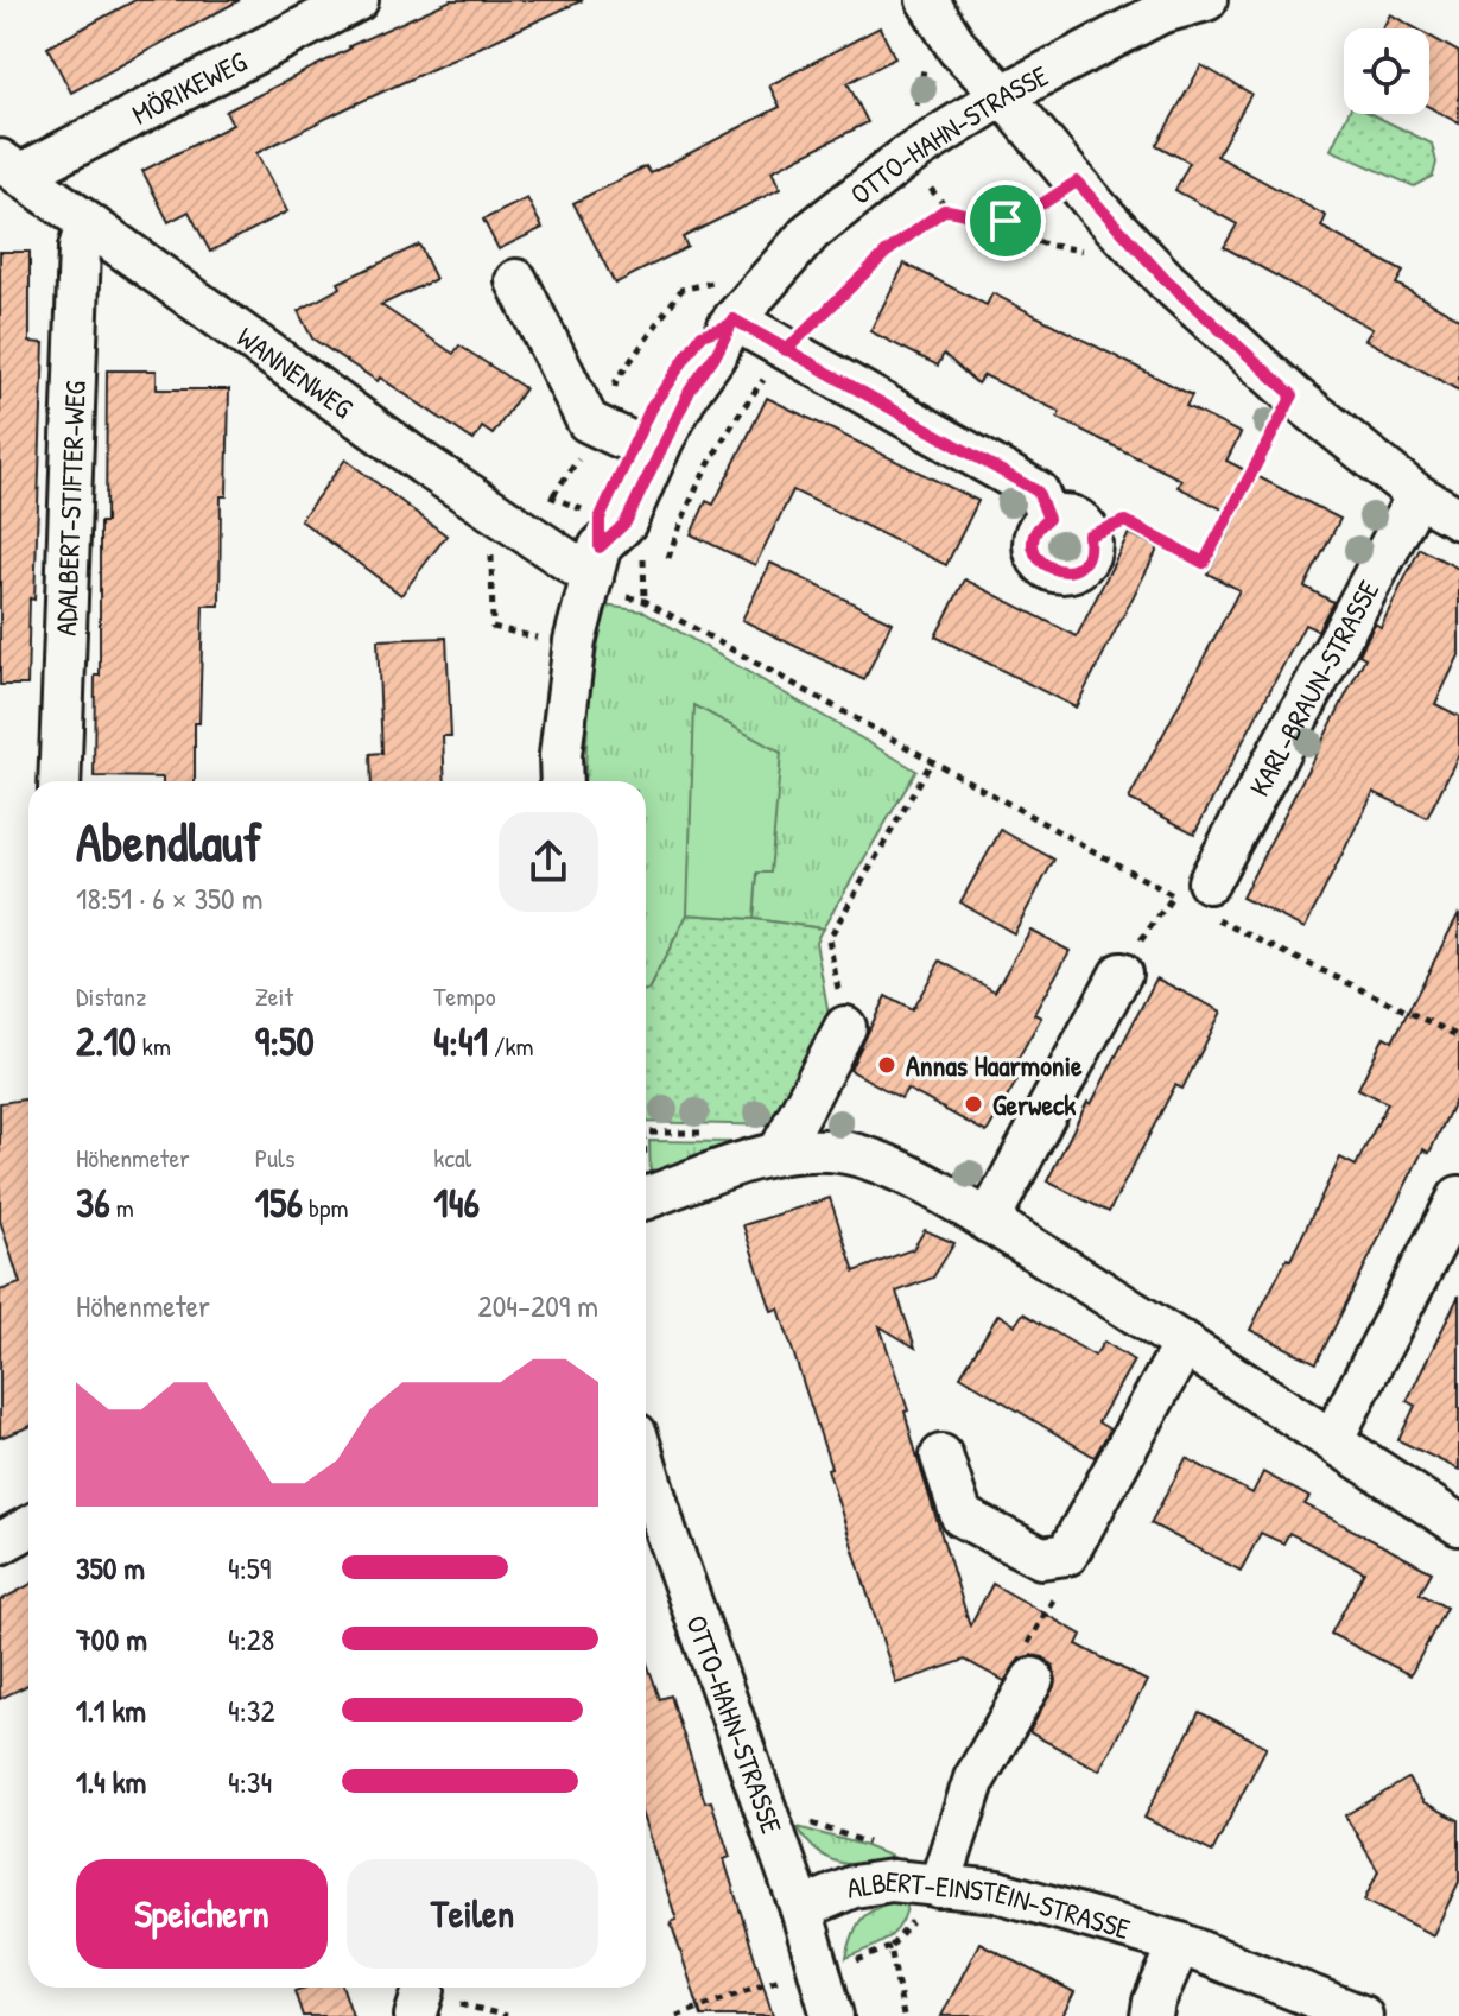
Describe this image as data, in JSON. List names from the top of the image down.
{
  "streets": {
    "street": [
      "MÖRIKEWEG",
      "OTTO-HAHN-STRASSE",
      "WANNENWEG",
      "ADALBERT-STIFTER-WEG",
      "KARL-BRAUN-STRASSE",
      "ALBERT-EINSTEIN-STRASSE"
    ]
  },
  "crossings": [
    ["MÖRIKEWEG", "WANNENWEG"],
    ["OTTO-HAHN-STRASSE", "WANNENWEG"],
    ["OTTO-HAHN-STRASSE", "ALBERT-EINSTEIN-STRASSE"],
    ["WANNENWEG", "ADALBERT-STIFTER-WEG"]
  ],
  "places": ["Annas Haarmonie", "Gerweck"],
  "page": {
    "heading": ["Abendlauf", "18:51 · 6 × 350 m"],
    "stats": [
      ["Distanz", "2.10 km"],
      ["Zeit", "9:50"],
      ["Tempo", "4:41 /km"],
      ["Höhenmeter", "36 m"],
      ["Puls", "156 bpm"],
      ["kcal", "146"]
    ],
    "chart": ["Höhenmeter", "204–209 m"],
    "list": [
      {
        "name": "350 m",
        "note": "4:59"
      },
      {
        "name": "700 m",
        "note": "4:28"
      },
      {
        "name": "1.1 km",
        "note": "4:32"
      },
      {
        "name": "1.4 km",
        "note": "4:34"
      }
    ],
    "buttons": ["Speichern", "Teilen"]
  }
}
